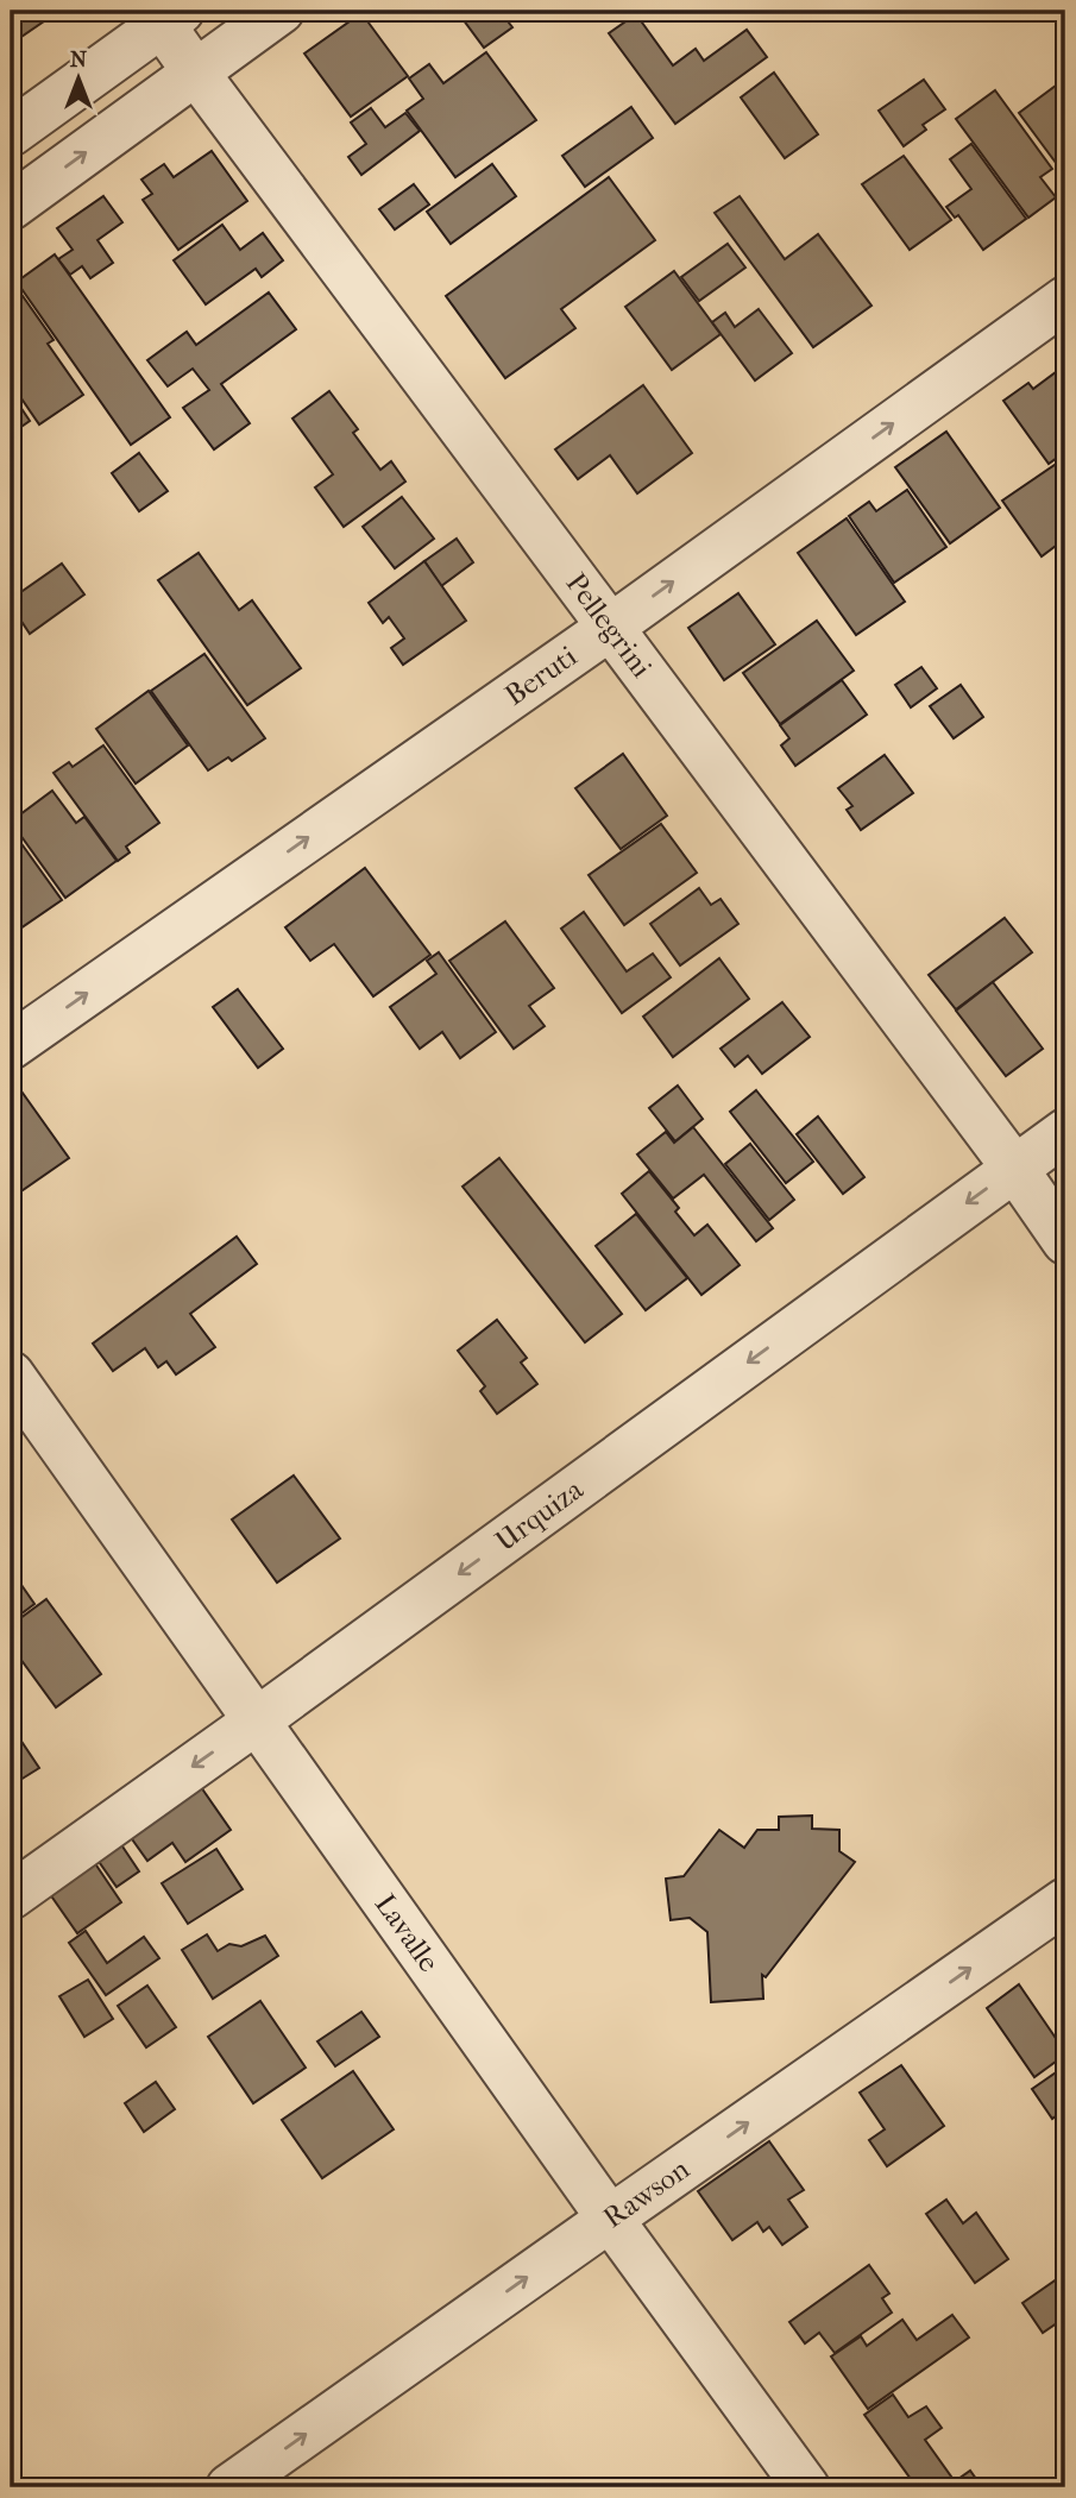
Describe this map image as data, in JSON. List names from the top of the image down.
{
  "streets": {
    "street": [
      "Pellegrini",
      "Beruti",
      "Urquiza",
      "Lavalle",
      "Rawson"
    ]
  },
  "crossings": [
    ["Pellegrini", "Beruti"],
    ["Pellegrini", "Urquiza"],
    ["Urquiza", "Lavalle"],
    ["Lavalle", "Rawson"]
  ],
  "one_way": ["Beruti", "Urquiza", "Rawson"],
  "north": "top"
}
